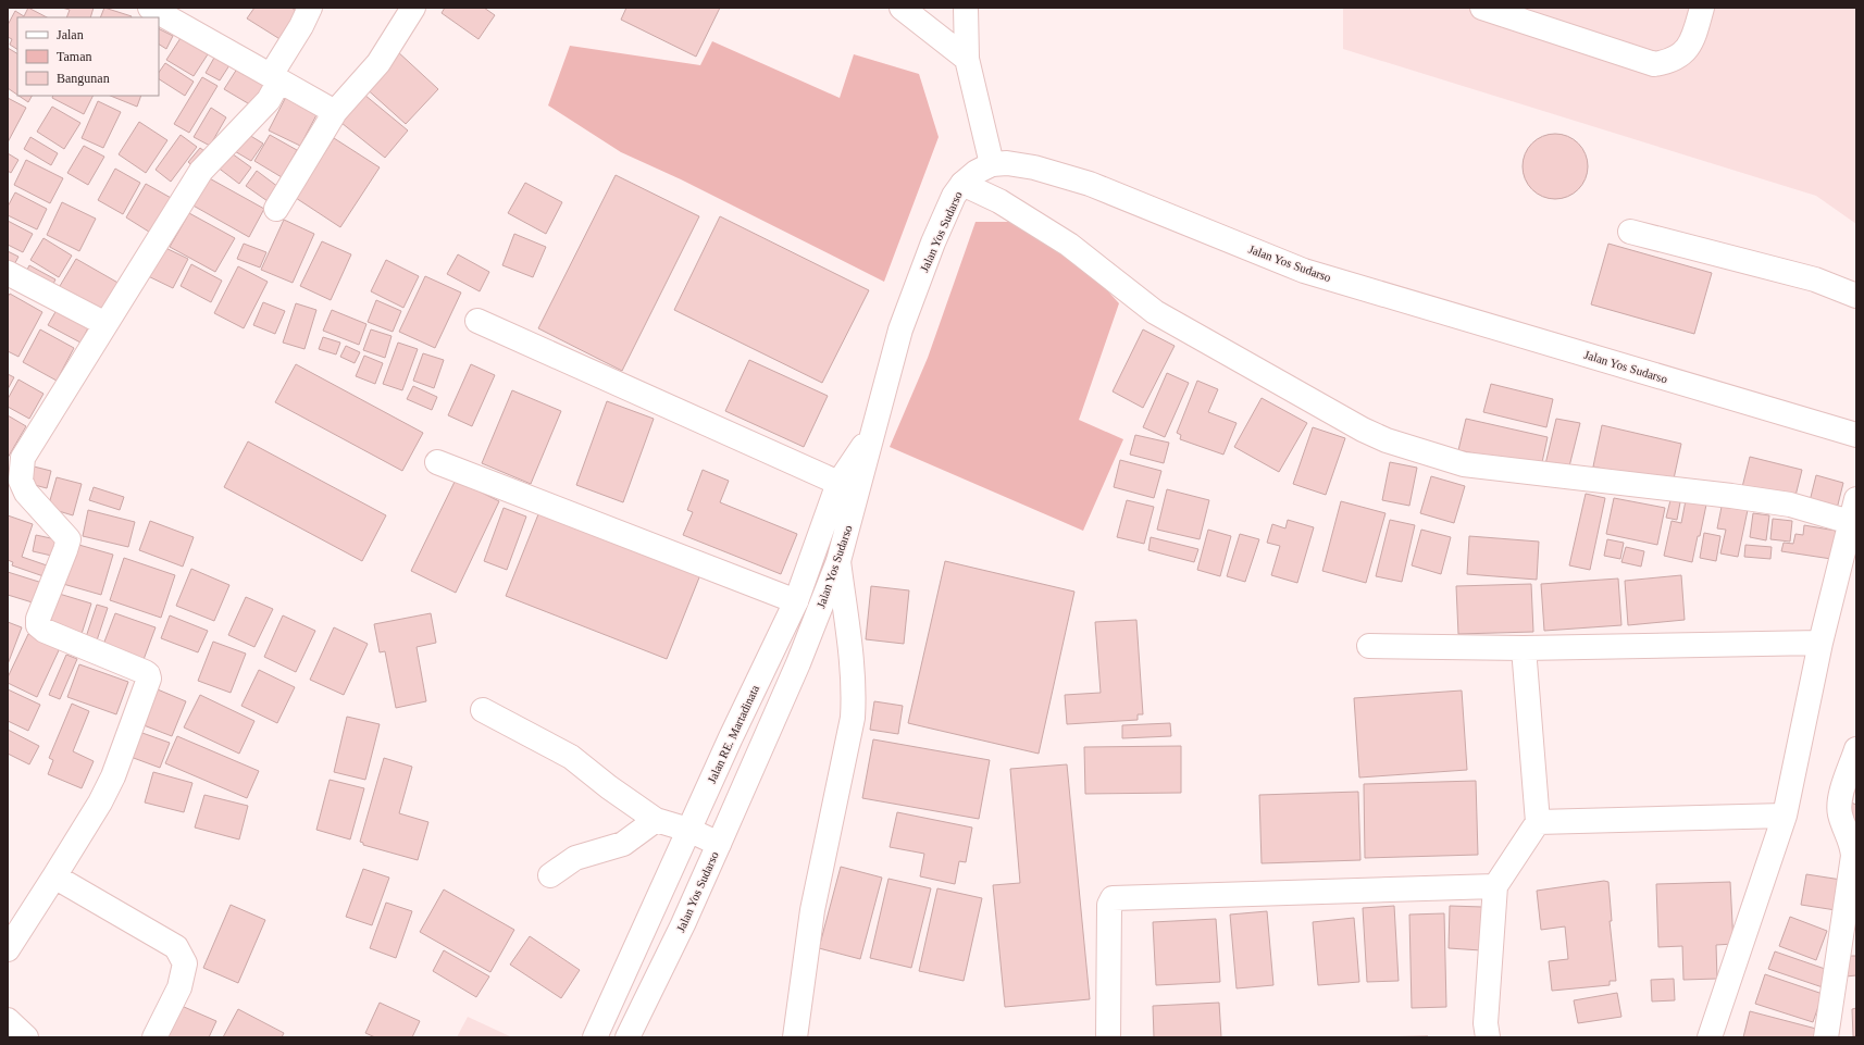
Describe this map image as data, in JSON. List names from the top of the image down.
{
  "streets": {
    "main road": ["Jalan Yos Sudarso", "Jalan RE. Martadinata"]
  },
  "crossings": [
    ["Jalan Yos Sudarso", "Jalan RE. Martadinata"]
  ],
  "legend": ["Jalan", "Taman", "Bangunan"]
}
